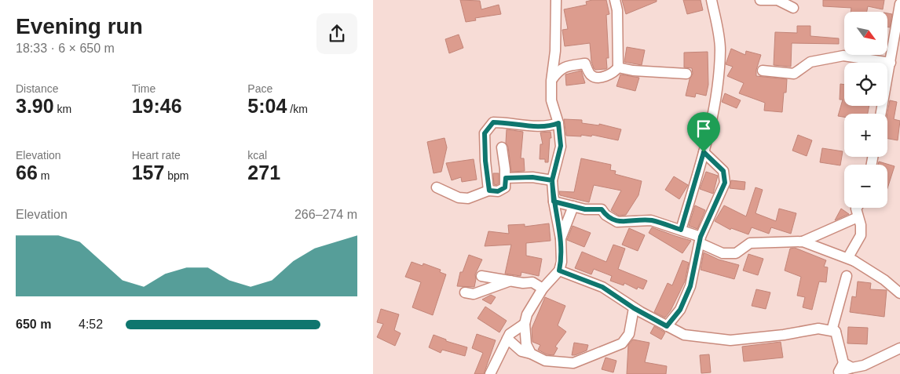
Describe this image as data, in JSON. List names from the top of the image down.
{
  "north": "bottom right",
  "page": {
    "heading": ["Evening run", "18:33 · 6 × 650 m"],
    "map_buttons": ["+", "−"],
    "stats": [
      ["Distance", "3.90 km"],
      ["Time", "19:46"],
      ["Pace", "5:04 /km"],
      ["Elevation", "66 m"],
      ["Heart rate", "157 bpm"],
      ["kcal", "271"]
    ],
    "chart": ["Elevation", "266–274 m"],
    "list": [
      {
        "name": "650 m",
        "note": "4:52"
      }
    ]
  }
}
